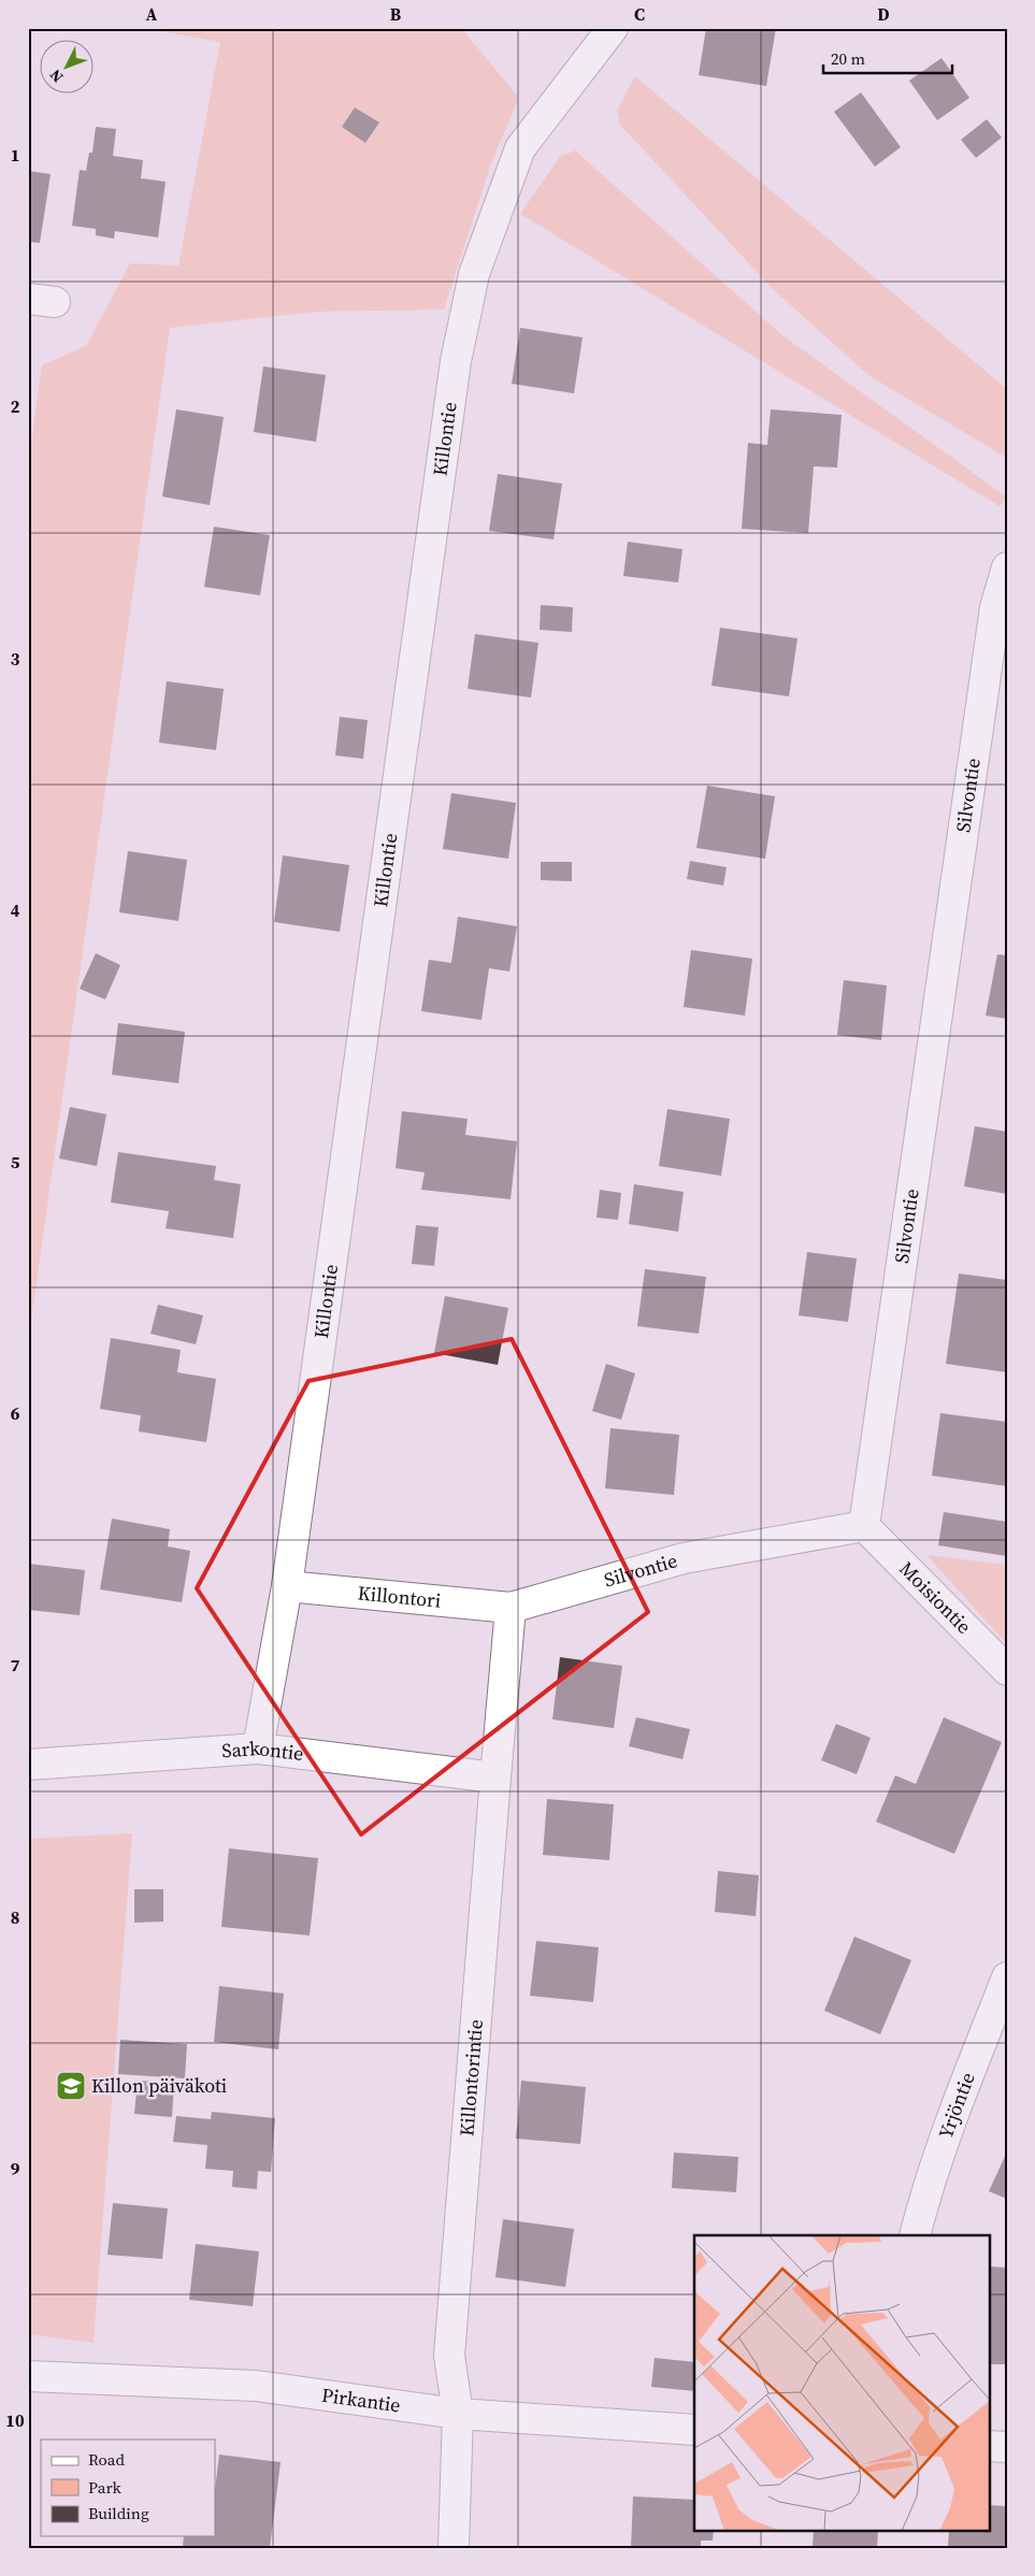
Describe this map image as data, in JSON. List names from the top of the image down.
{
  "streets": {
    "street": [
      "Killontie",
      "Silvontie",
      "Killontori",
      "Moisiontie",
      "Sarkontie",
      "Killontorintie",
      "Yrjöntie",
      "Pirkantie"
    ]
  },
  "crossings": [
    ["Killontie", "Killontori"],
    ["Killontie", "Sarkontie"],
    ["Silvontie", "Killontori"],
    ["Silvontie", "Moisiontie"],
    ["Silvontie", "Killontorintie"],
    ["Killontori", "Killontorintie"],
    ["Sarkontie", "Killontorintie"],
    ["Killontorintie", "Pirkantie"]
  ],
  "places": {
    "school or university": ["Killon päiväkoti"]
  },
  "legend": ["Road", "Park", "Building"],
  "scale_bar": "20 m",
  "north": "bottom left",
  "grid": {
    "columns": [
      "A",
      "B",
      "C",
      "D"
    ],
    "rows": [
      "1",
      "2",
      "3",
      "4",
      "5",
      "6",
      "7",
      "8",
      "9",
      "10"
    ]
  }
}
